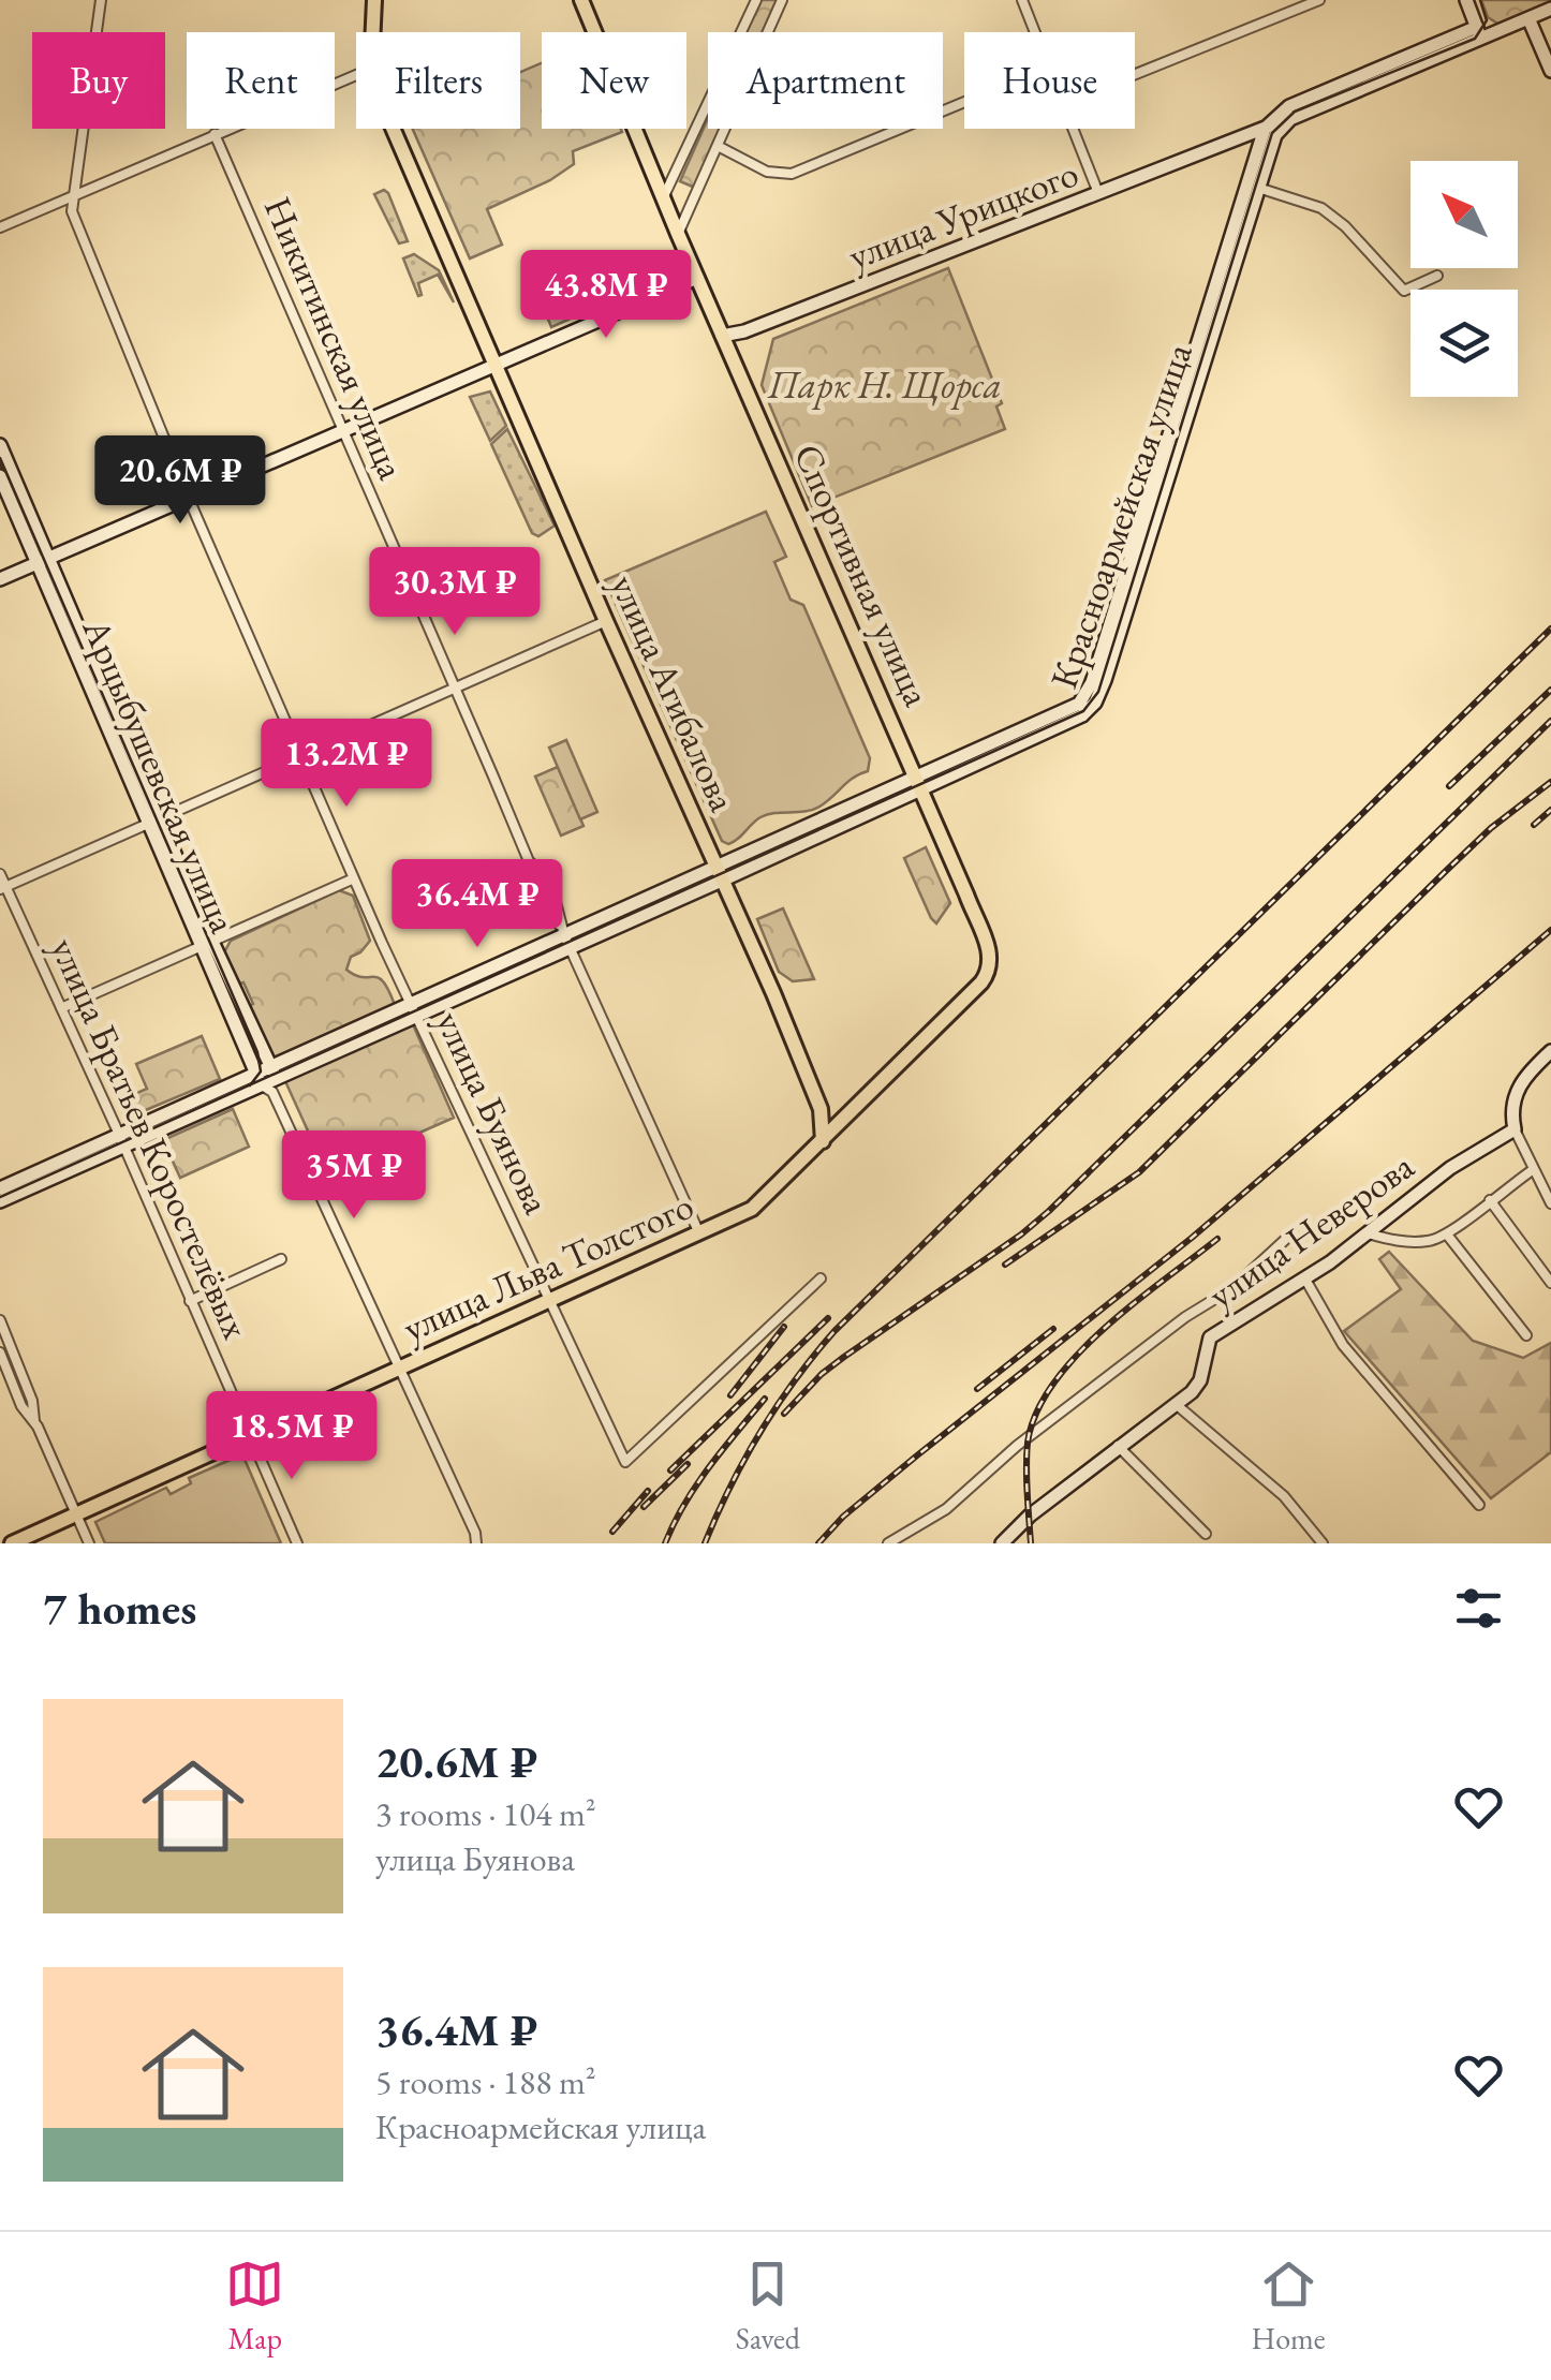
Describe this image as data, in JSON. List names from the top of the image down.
{
  "streets": {
    "main road": [
      "улица Урицкого",
      "Красноармейская улица",
      "Спортивная улица",
      "улица Агибалова",
      "Арцыбушевская улица",
      "улица Неверова",
      "улица Льва Толстого"
    ],
    "street": ["Никитинская улица", "улица Буянова", "улица Братьев Коростелёвых"]
  },
  "crossings": [
    ["улица Урицкого", "Спортивная улица"],
    ["Красноармейская улица", "Спортивная улица"],
    ["Красноармейская улица", "улица Агибалова"],
    ["Красноармейская улица", "Арцыбушевская улица"],
    ["Красноармейская улица", "улица Буянова"],
    ["Красноармейская улица", "улица Братьев Коростелёвых"],
    ["Спортивная улица", "улица Льва Толстого"],
    ["улица Агибалова", "улица Льва Толстого"],
    ["Арцыбушевская улица", "улица Льва Толстого"],
    ["улица Буянова", "улица Льва Толстого"],
    ["улица Братьев Коростелёвых", "улица Льва Толстого"]
  ],
  "parks": ["Парк Н. Щорса"],
  "north": "top left",
  "page": {
    "chip": [
      "Buy",
      "Rent",
      "Filters",
      "New",
      "Apartment",
      "House"
    ],
    "price": [
      "43.8M ₽",
      "20.6M ₽",
      "30.3M ₽",
      "13.2M ₽",
      "36.4M ₽",
      "35M ₽",
      "18.5M ₽"
    ],
    "heading": "7 homes",
    "list": [
      {
        "name": "20.6M ₽",
        "note": "3 rooms · 104 m² · улица Буянова"
      },
      {
        "name": "36.4M ₽",
        "note": "5 rooms · 188 m² · Красноармейская улица"
      }
    ],
    "tabs": ["Map", "Saved", "Home"]
  }
}
